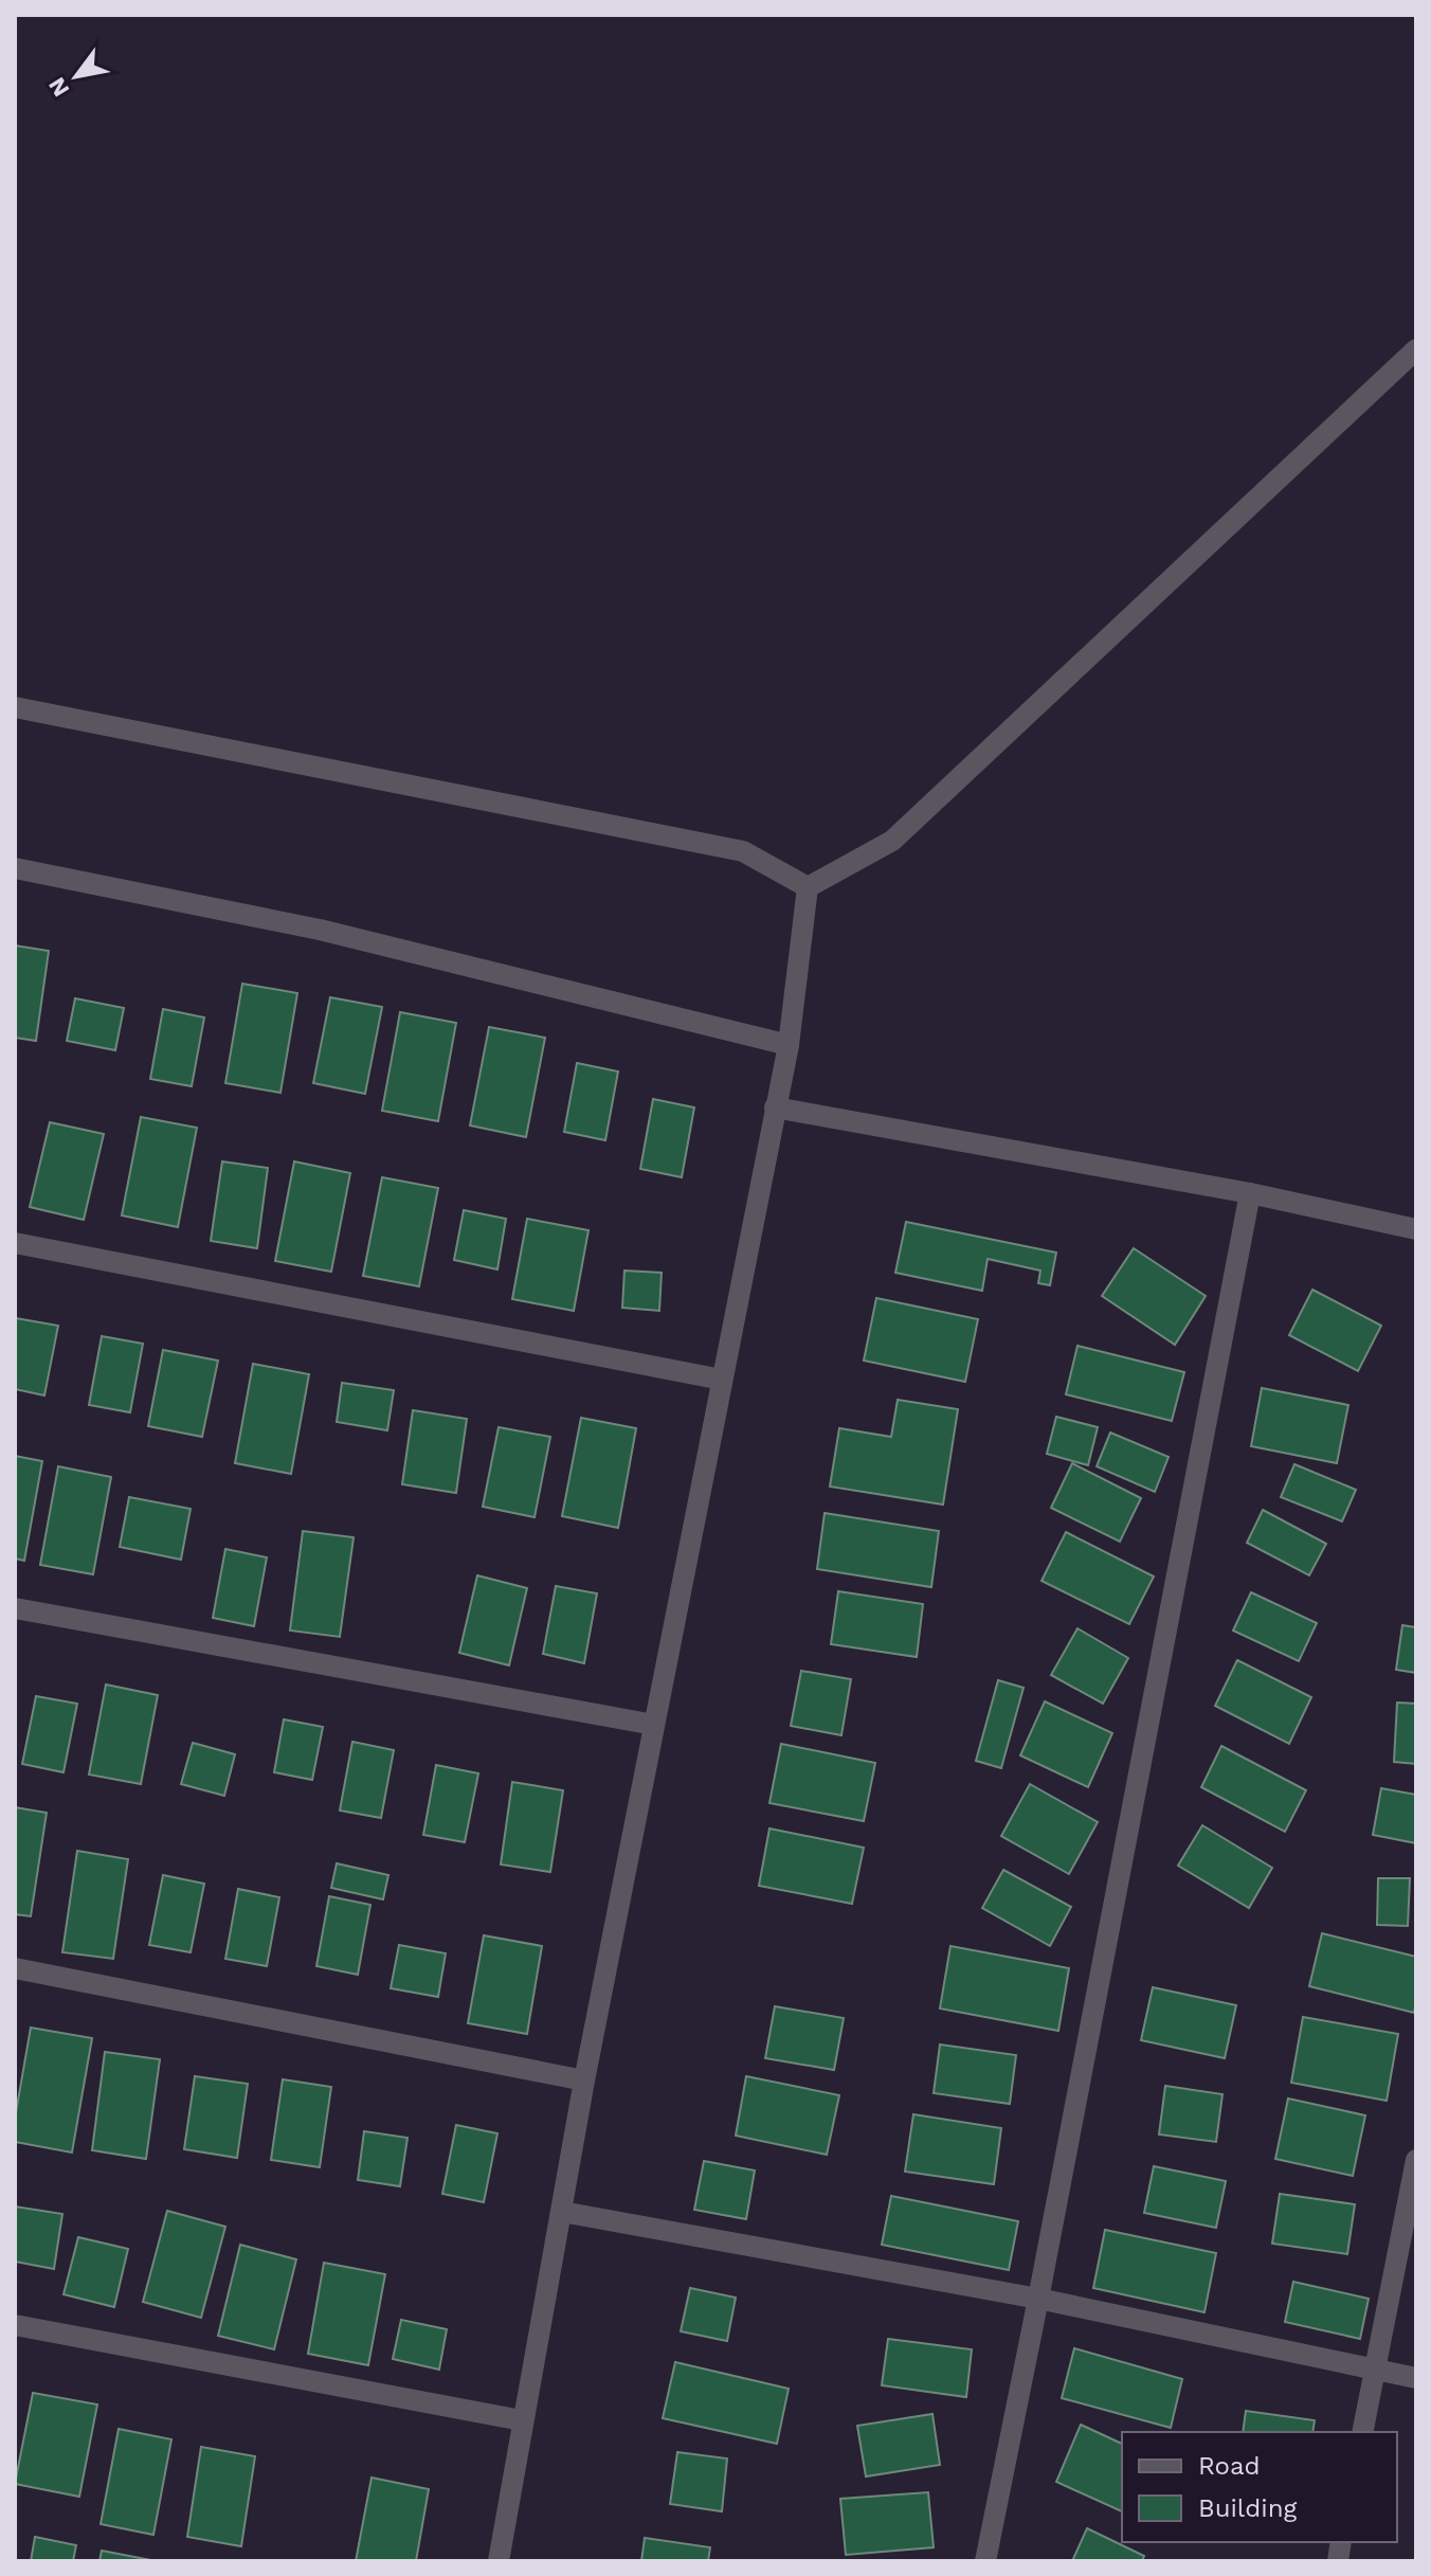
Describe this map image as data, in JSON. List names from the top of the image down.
{
  "legend": ["Road", "Building"],
  "north": "bottom left"
}
